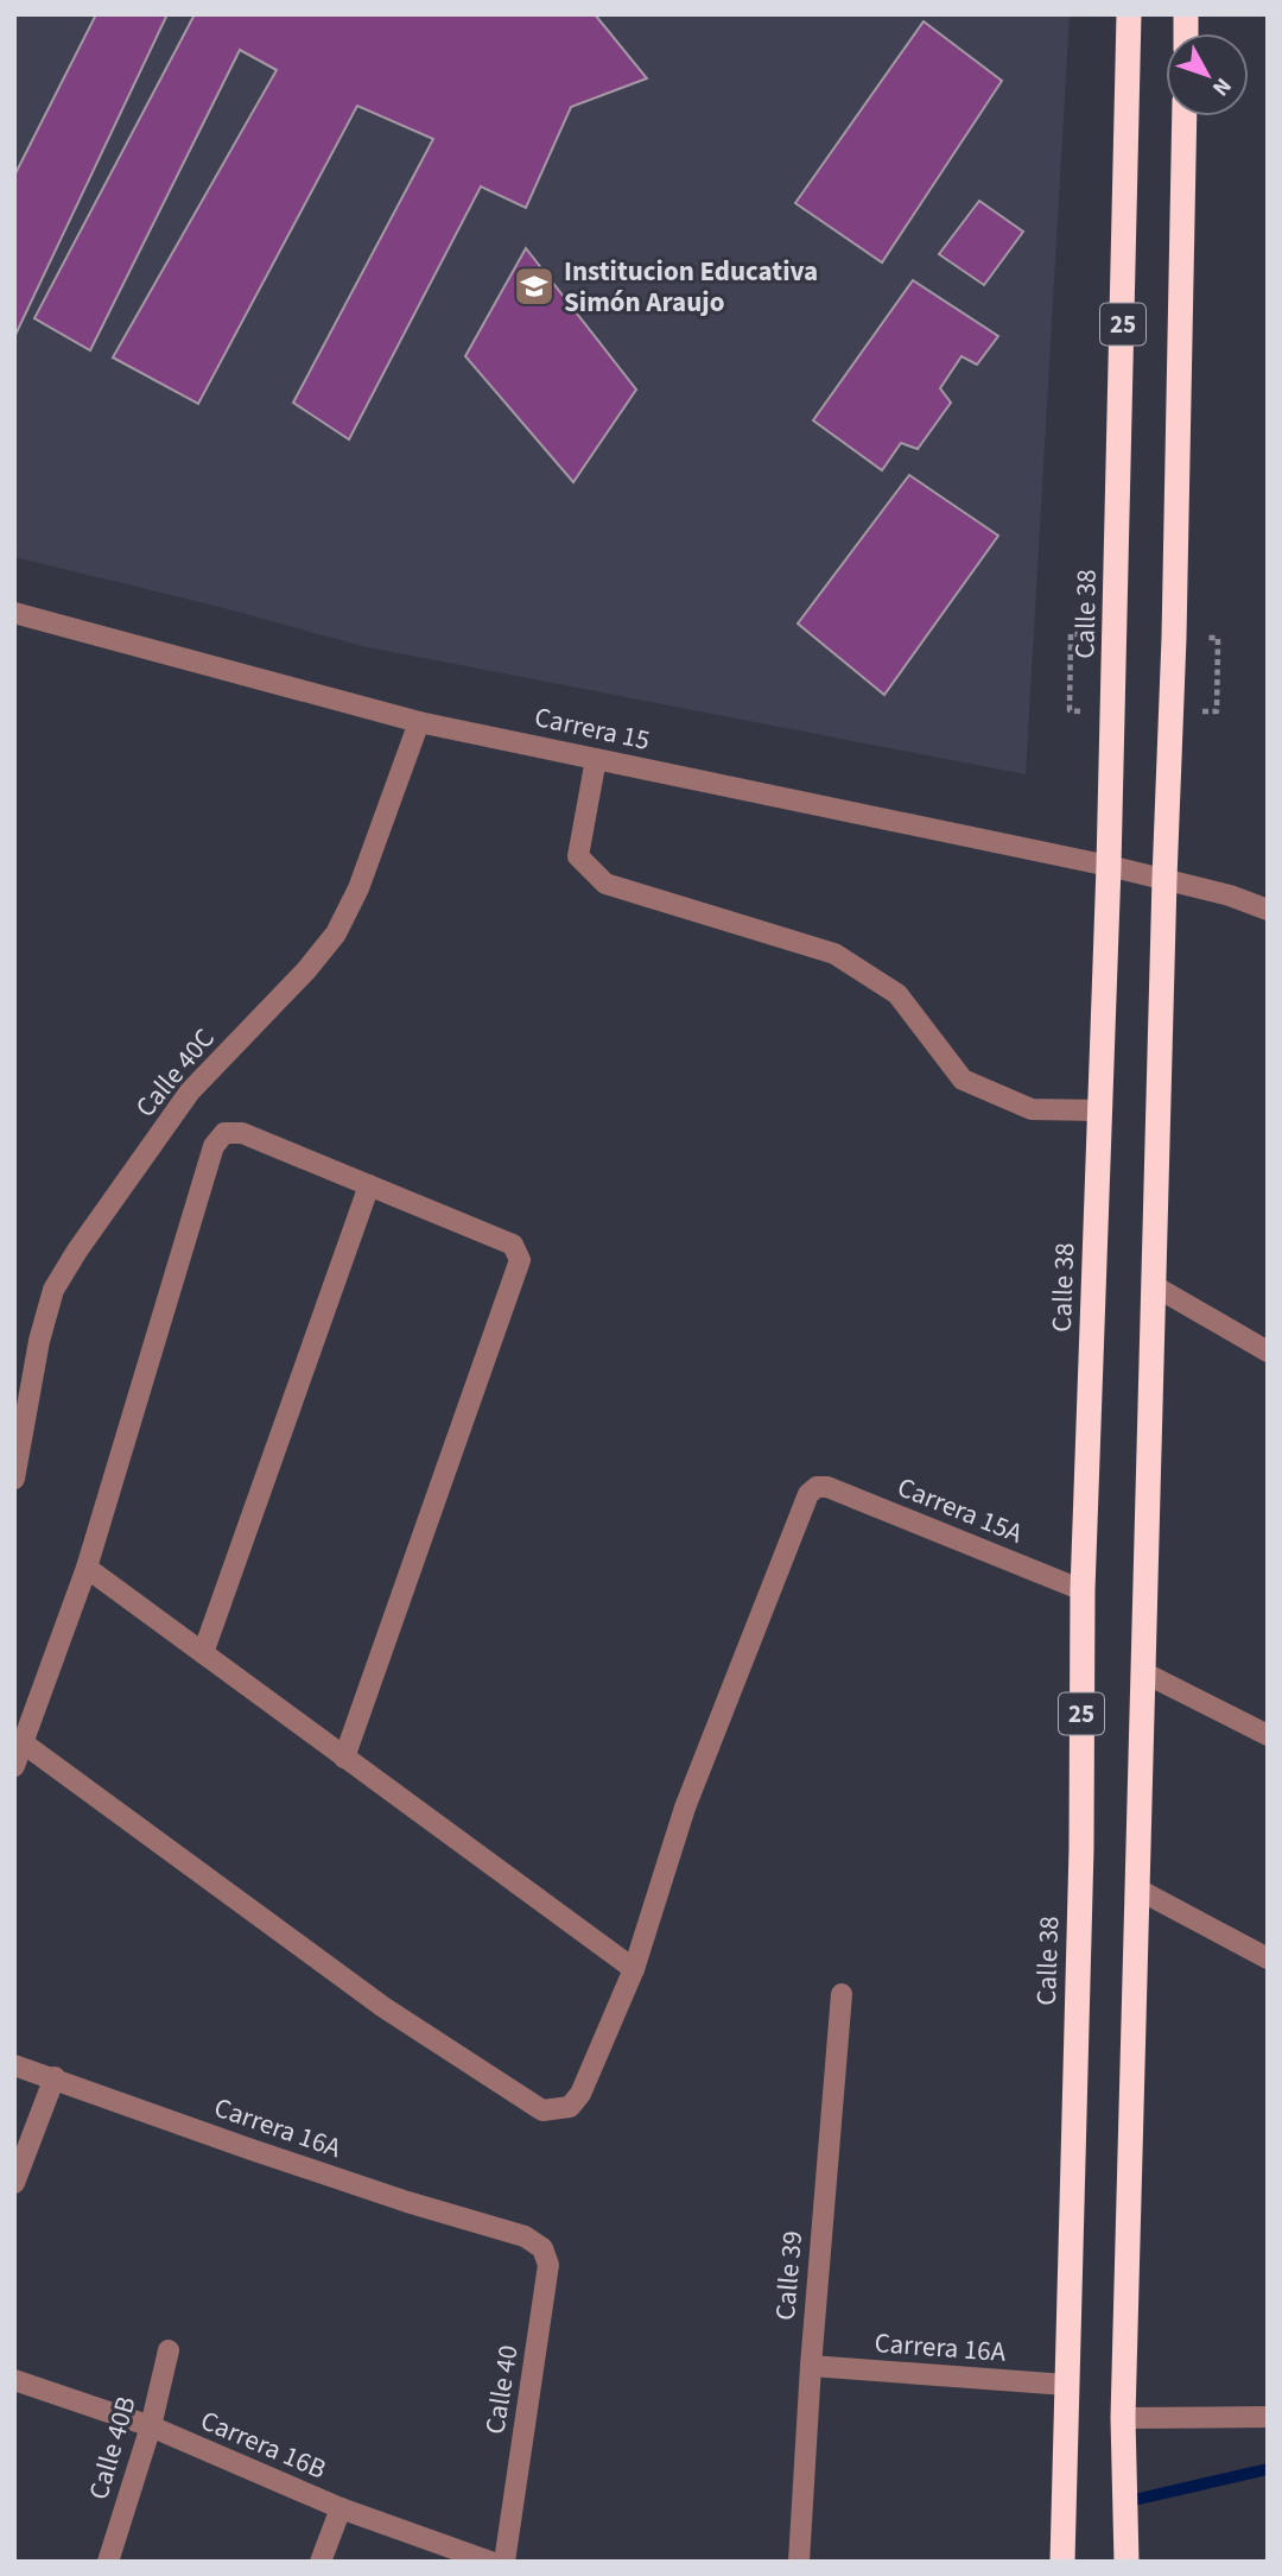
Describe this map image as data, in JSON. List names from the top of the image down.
{
  "streets": {
    "highway": ["25", "Calle 38"],
    "street": [
      "Carrera 15",
      "Calle 40C",
      "Carrera 15A",
      "Carrera 16A",
      "Calle 39",
      "Calle 40",
      "Carrera 16B",
      "Calle 40B"
    ]
  },
  "crossings": [
    ["25", "Carrera 15"],
    ["Calle 38", "Carrera 15"],
    ["Calle 38", "Carrera 15A"],
    ["Calle 38", "Carrera 16A"],
    ["Carrera 15", "Calle 40C"],
    ["Carrera 16A", "Calle 39"],
    ["Carrera 16A", "Calle 40"],
    ["Carrera 16B", "Calle 40B"]
  ],
  "places": {
    "school or university": ["Institucion Educativa Simón Araujo"]
  },
  "north": "bottom right"
}
